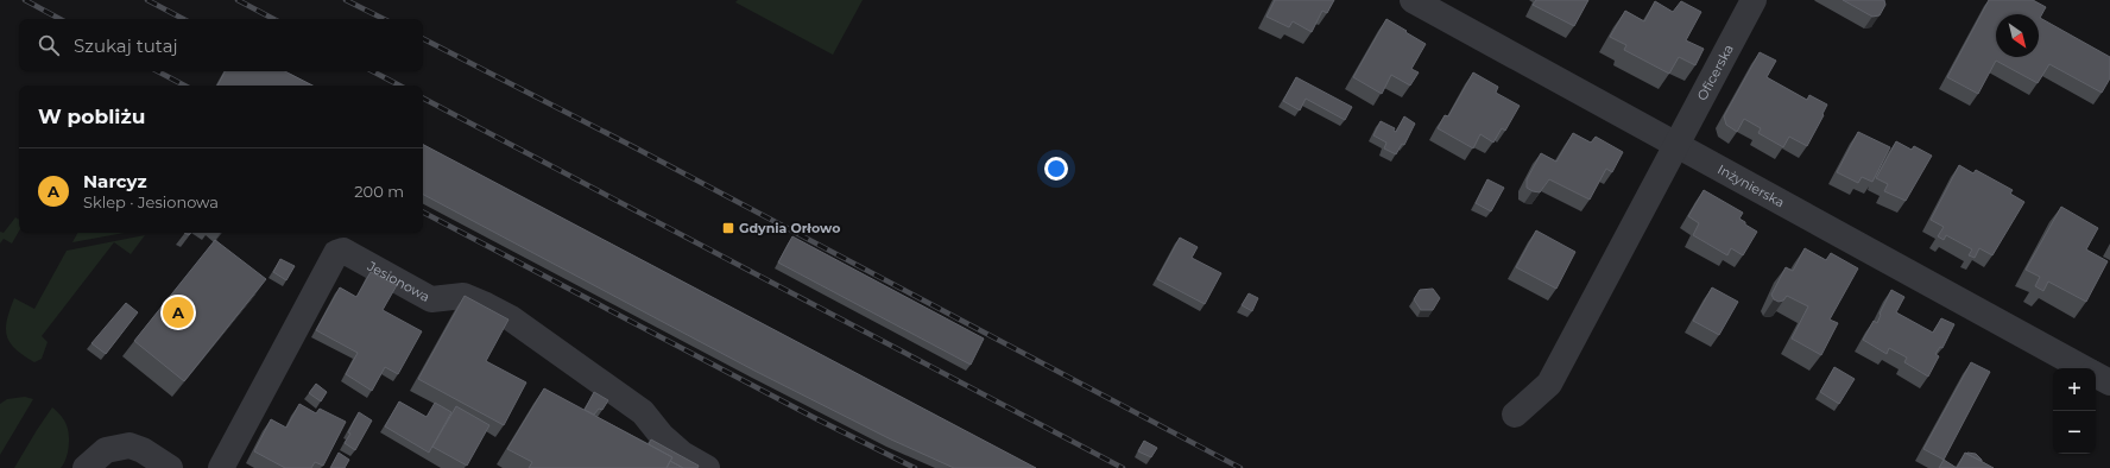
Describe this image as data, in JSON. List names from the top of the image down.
{
  "streets": {
    "street": ["Oficerska", "Inżynierska", "Jesionowa"]
  },
  "crossings": [
    ["Oficerska", "Inżynierska"]
  ],
  "places": {
    "transit": ["Gdynia Orłowo"]
  },
  "north": "bottom right",
  "page": {
    "search": "Szukaj tutaj",
    "heading": "W pobliżu",
    "list": [
      {
        "mark": "A",
        "name": "Narcyz",
        "note": "Sklep · Jesionowa",
        "value": "200 m"
      }
    ],
    "pins": "A",
    "map_buttons": ["+", "−"]
  }
}
